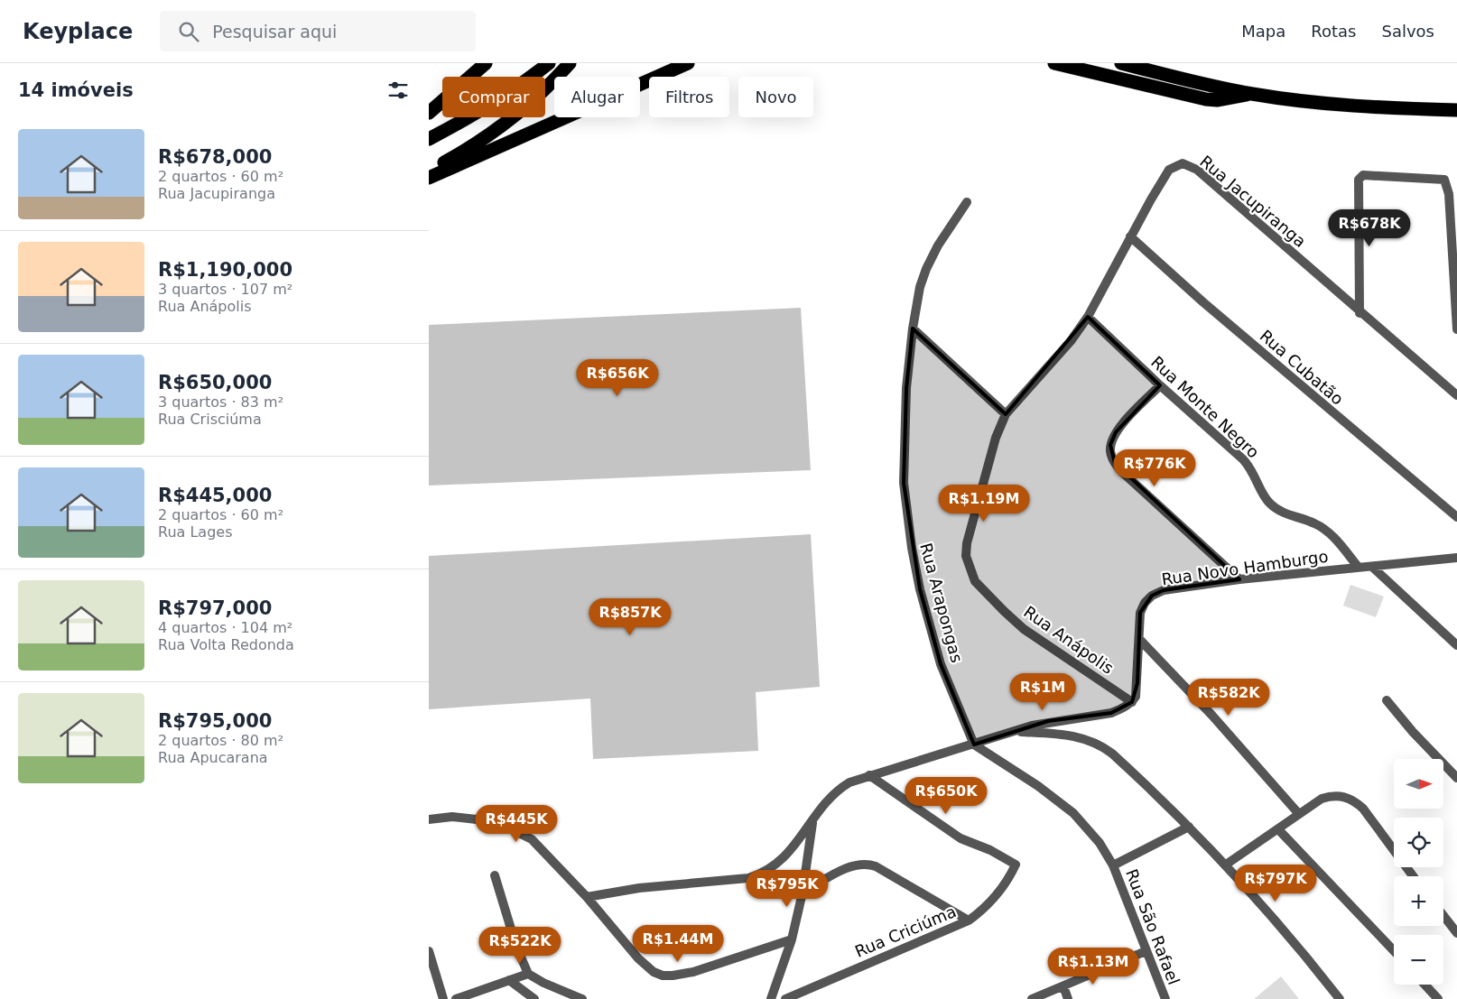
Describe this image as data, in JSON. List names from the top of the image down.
{
  "streets": {
    "street": [
      "Rua Jacupiranga",
      "Rua Cubatão",
      "Rua Monte Negro",
      "Rua Novo Hamburgo",
      "Rua Arapongas",
      "Rua Anápolis",
      "Rua São Rafael",
      "Rua Criciúma"
    ]
  },
  "crossings": [
    ["Rua Jacupiranga", "Rua Cubatão"],
    ["Rua Jacupiranga", "Rua Monte Negro"],
    ["Rua Jacupiranga", "Rua Anápolis"],
    ["Rua Monte Negro", "Rua Novo Hamburgo"],
    ["Rua Novo Hamburgo", "Rua Anápolis"],
    ["Rua Arapongas", "Rua São Rafael"]
  ],
  "north": "right",
  "page": {
    "header": "Keyplace",
    "search": "Pesquisar aqui",
    "nav": ["Mapa", "Rotas", "Salvos"],
    "heading": "14 imóveis",
    "chip": [
      "Comprar",
      "Alugar",
      "Filtros",
      "Novo"
    ],
    "list": [
      {
        "name": "R$678,000",
        "note": "2 quartos · 60 m² · Rua Jacupiranga"
      },
      {
        "name": "R$1,190,000",
        "note": "3 quartos · 107 m² · Rua Anápolis"
      },
      {
        "name": "R$650,000",
        "note": "3 quartos · 83 m² · Rua Crisciúma"
      },
      {
        "name": "R$445,000",
        "note": "2 quartos · 60 m² · Rua Lages"
      },
      {
        "name": "R$797,000",
        "note": "4 quartos · 104 m² · Rua Volta Redonda"
      },
      {
        "name": "R$795,000",
        "note": "2 quartos · 80 m² · Rua Apucarana"
      }
    ],
    "price": [
      "R$678K",
      "R$656K",
      "R$776K",
      "R$1.19M",
      "R$857K",
      "R$1M",
      "R$582K",
      "R$650K",
      "R$445K",
      "R$797K",
      "R$795K",
      "R$1.44M",
      "R$522K",
      "R$1.13M"
    ],
    "map_buttons": ["+", "−"]
  }
}
